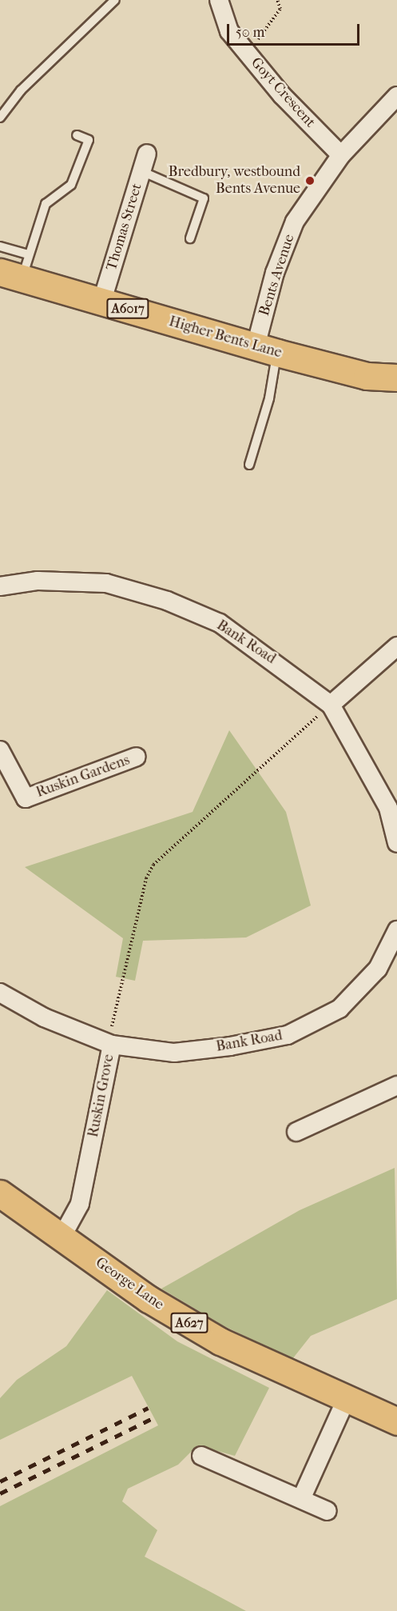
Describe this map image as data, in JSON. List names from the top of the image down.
{
  "streets": {
    "main road": [
      "A6017",
      "Higher Bents Lane",
      "George Lane",
      "A627"
    ],
    "street": [
      "Goyt Crescent",
      "Thomas Street",
      "Bents Avenue",
      "Bank Road",
      "Ruskin Gardens",
      "Ruskin Grove"
    ]
  },
  "crossings": [
    ["Goyt Crescent", "Bents Avenue"],
    ["Thomas Street", "Higher Bents Lane"],
    ["Bents Avenue", "Higher Bents Lane"],
    ["Bank Road", "Ruskin Grove"],
    ["Ruskin Grove", "George Lane"]
  ],
  "places": ["Bredbury, westbound Bents Avenue"],
  "scale_bar": "50 m"
}
